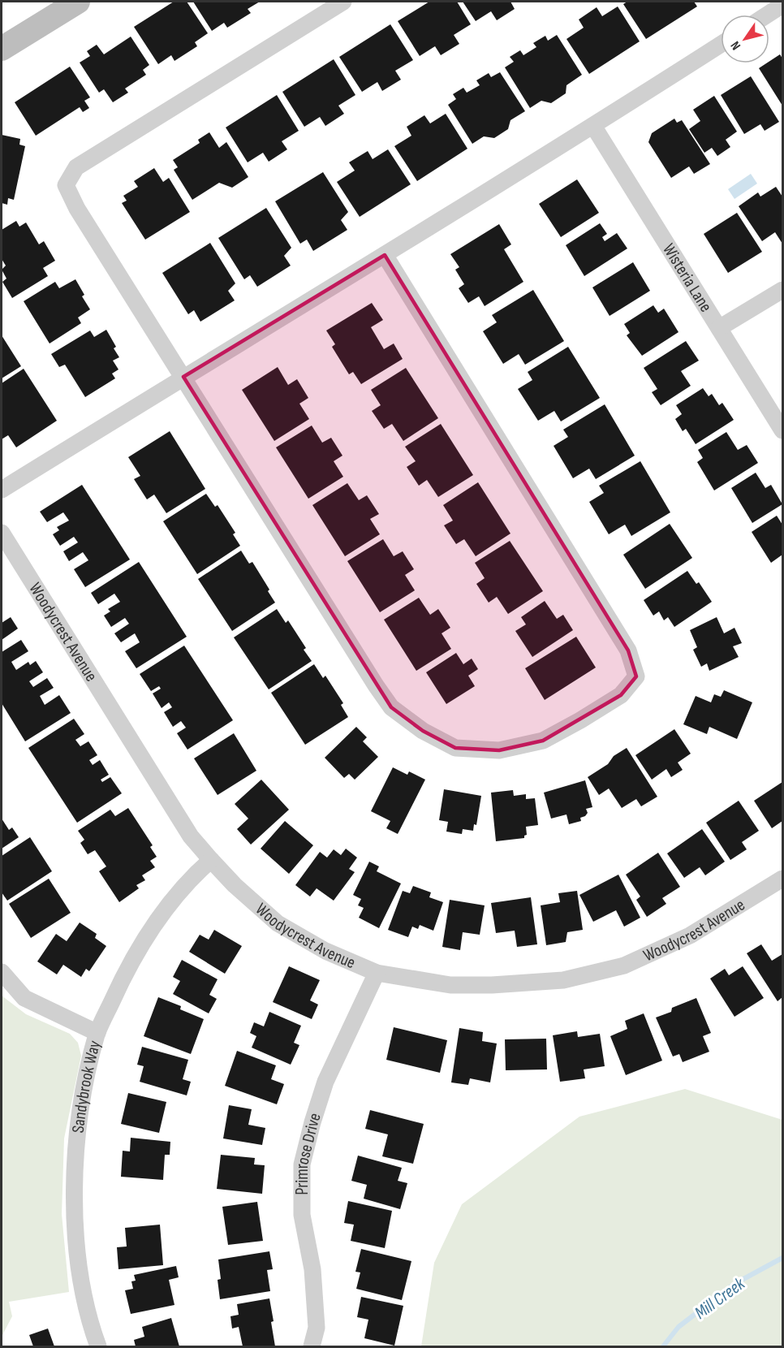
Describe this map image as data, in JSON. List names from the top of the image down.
{
  "streets": {
    "street": [
      "Wisteria Lane",
      "Woodycrest Avenue",
      "Sandybrook Way",
      "Primrose Drive"
    ]
  },
  "crossings": [
    ["Woodycrest Avenue", "Sandybrook Way"],
    ["Woodycrest Avenue", "Primrose Drive"]
  ],
  "water": ["Mill Creek"],
  "north": "bottom left"
}
